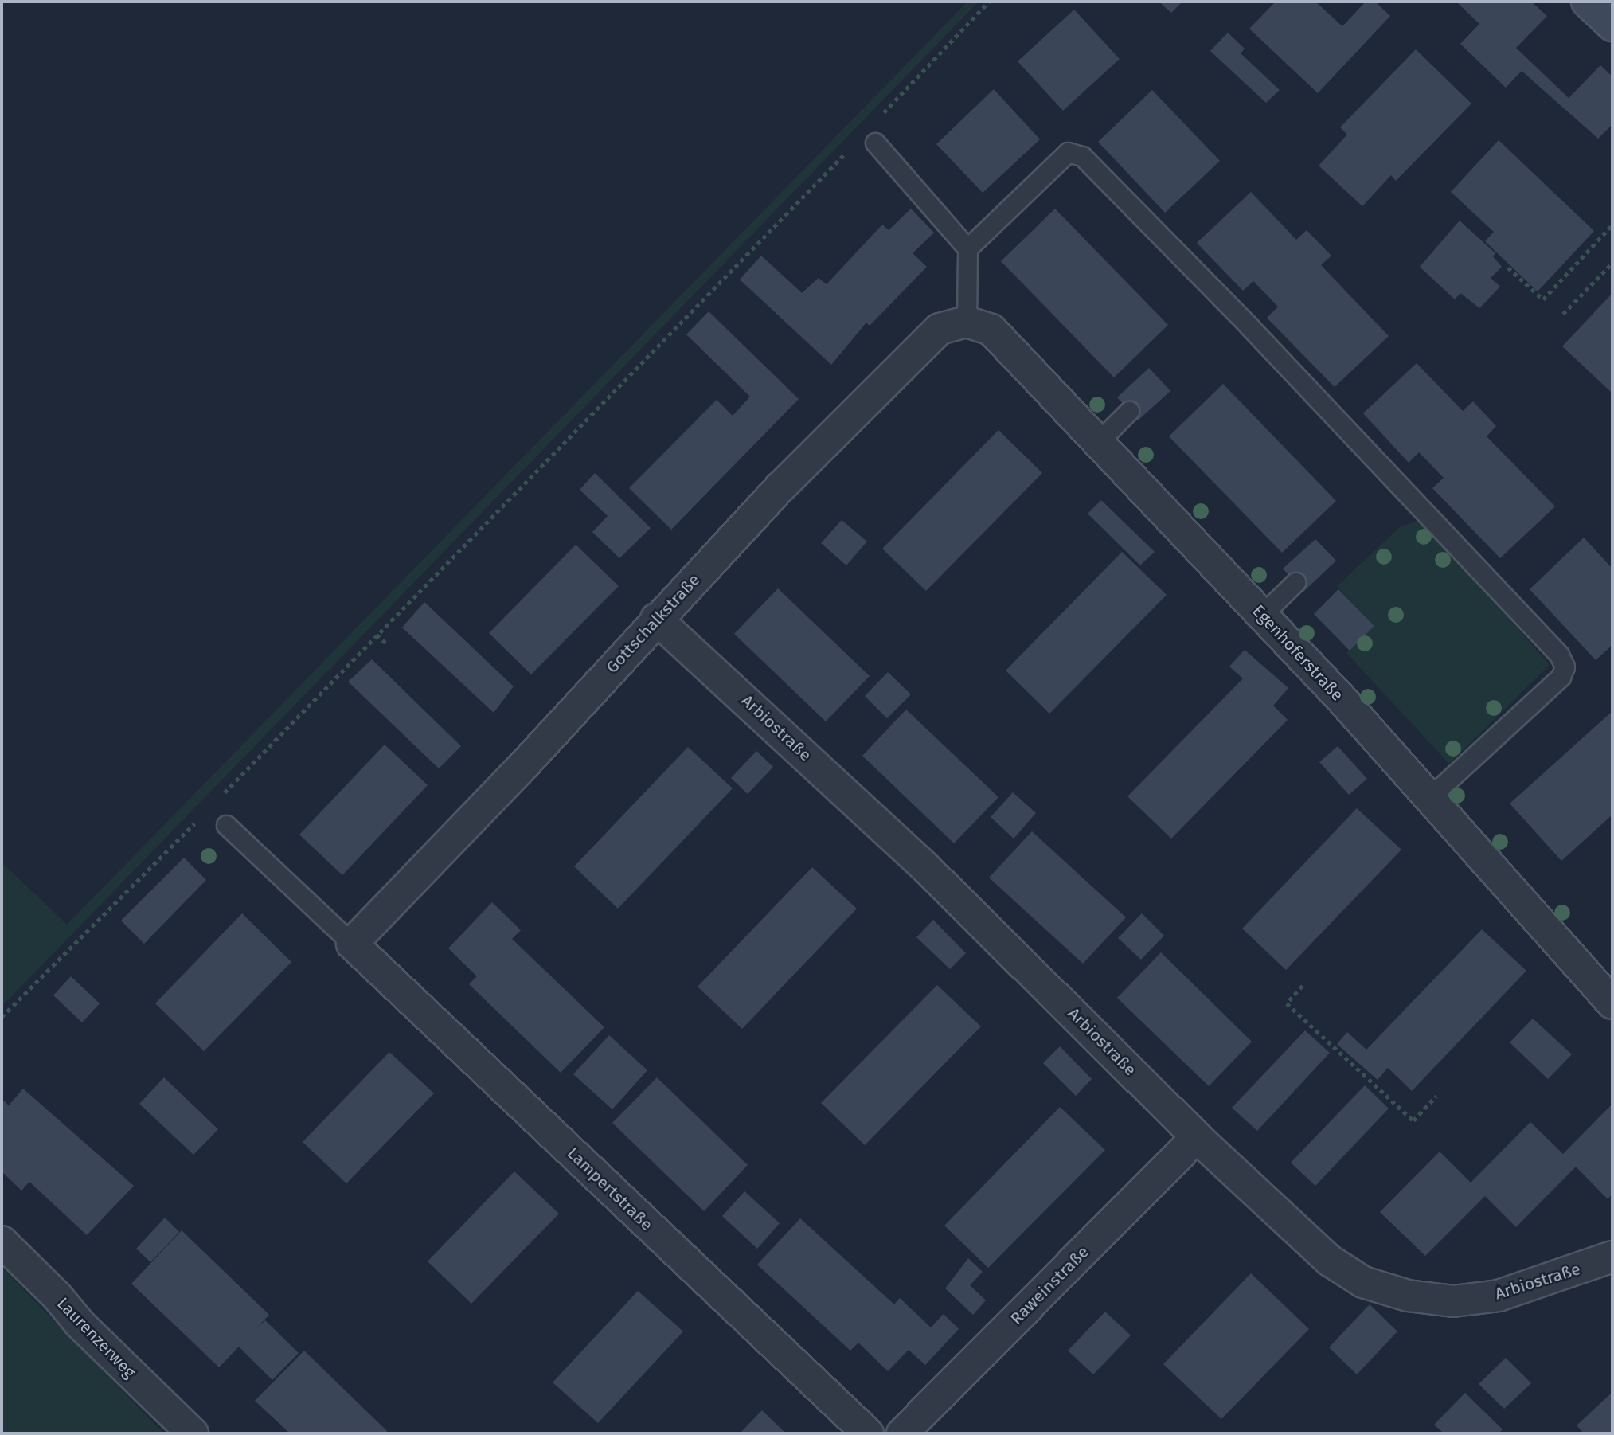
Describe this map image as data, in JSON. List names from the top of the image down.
{
  "streets": {
    "street": [
      "Gottschalkstraße",
      "Egenhoferstraße",
      "Arbiostraße",
      "Lampertstraße",
      "Raweinstraße",
      "Laurenzerweg"
    ]
  },
  "crossings": [
    ["Gottschalkstraße", "Egenhoferstraße"],
    ["Gottschalkstraße", "Arbiostraße"],
    ["Gottschalkstraße", "Lampertstraße"],
    ["Arbiostraße", "Raweinstraße"]
  ]
}
